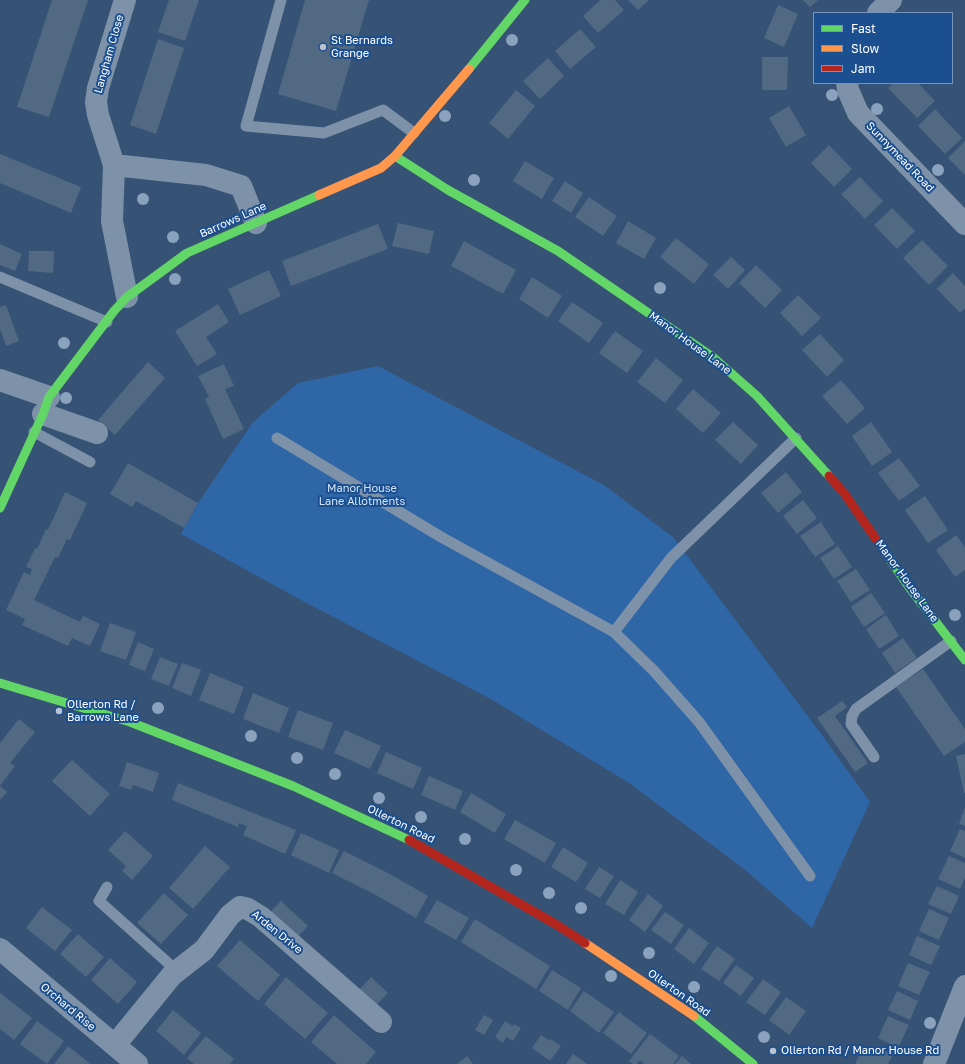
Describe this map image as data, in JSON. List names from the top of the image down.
{
  "streets": {
    "street": [
      "Langham Close",
      "Sunnymead Road",
      "Barrows Lane",
      "Manor House Lane",
      "Ollerton Road",
      "Arden Drive",
      "Orchard Rise"
    ]
  },
  "crossings": [
    ["Langham Close", "Barrows Lane"],
    ["Barrows Lane", "Manor House Lane"],
    ["Arden Drive", "Orchard Rise"]
  ],
  "parks": ["Manor House Lane Allotments"],
  "places": ["St Bernards Grange", "Ollerton Rd / Barrows Lane", "Ollerton Rd / Manor House Rd"],
  "legend": ["Fast", "Slow", "Jam"]
}
